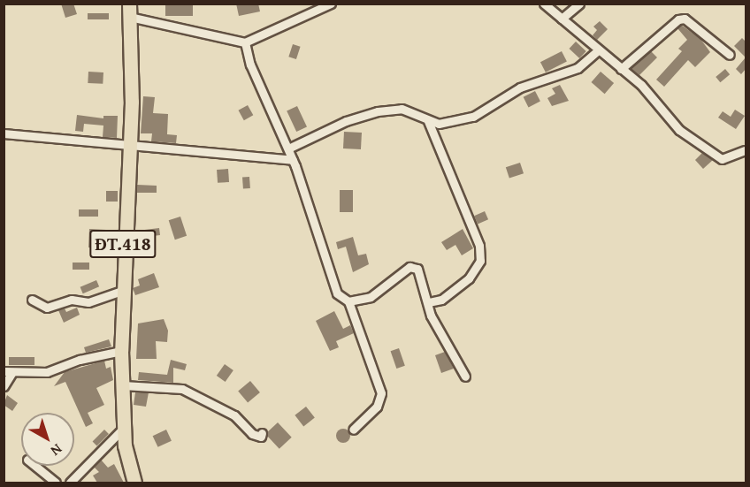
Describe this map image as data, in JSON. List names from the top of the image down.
{
  "streets": {
    "main road": ["ĐT.418"]
  },
  "north": "bottom right"
}
